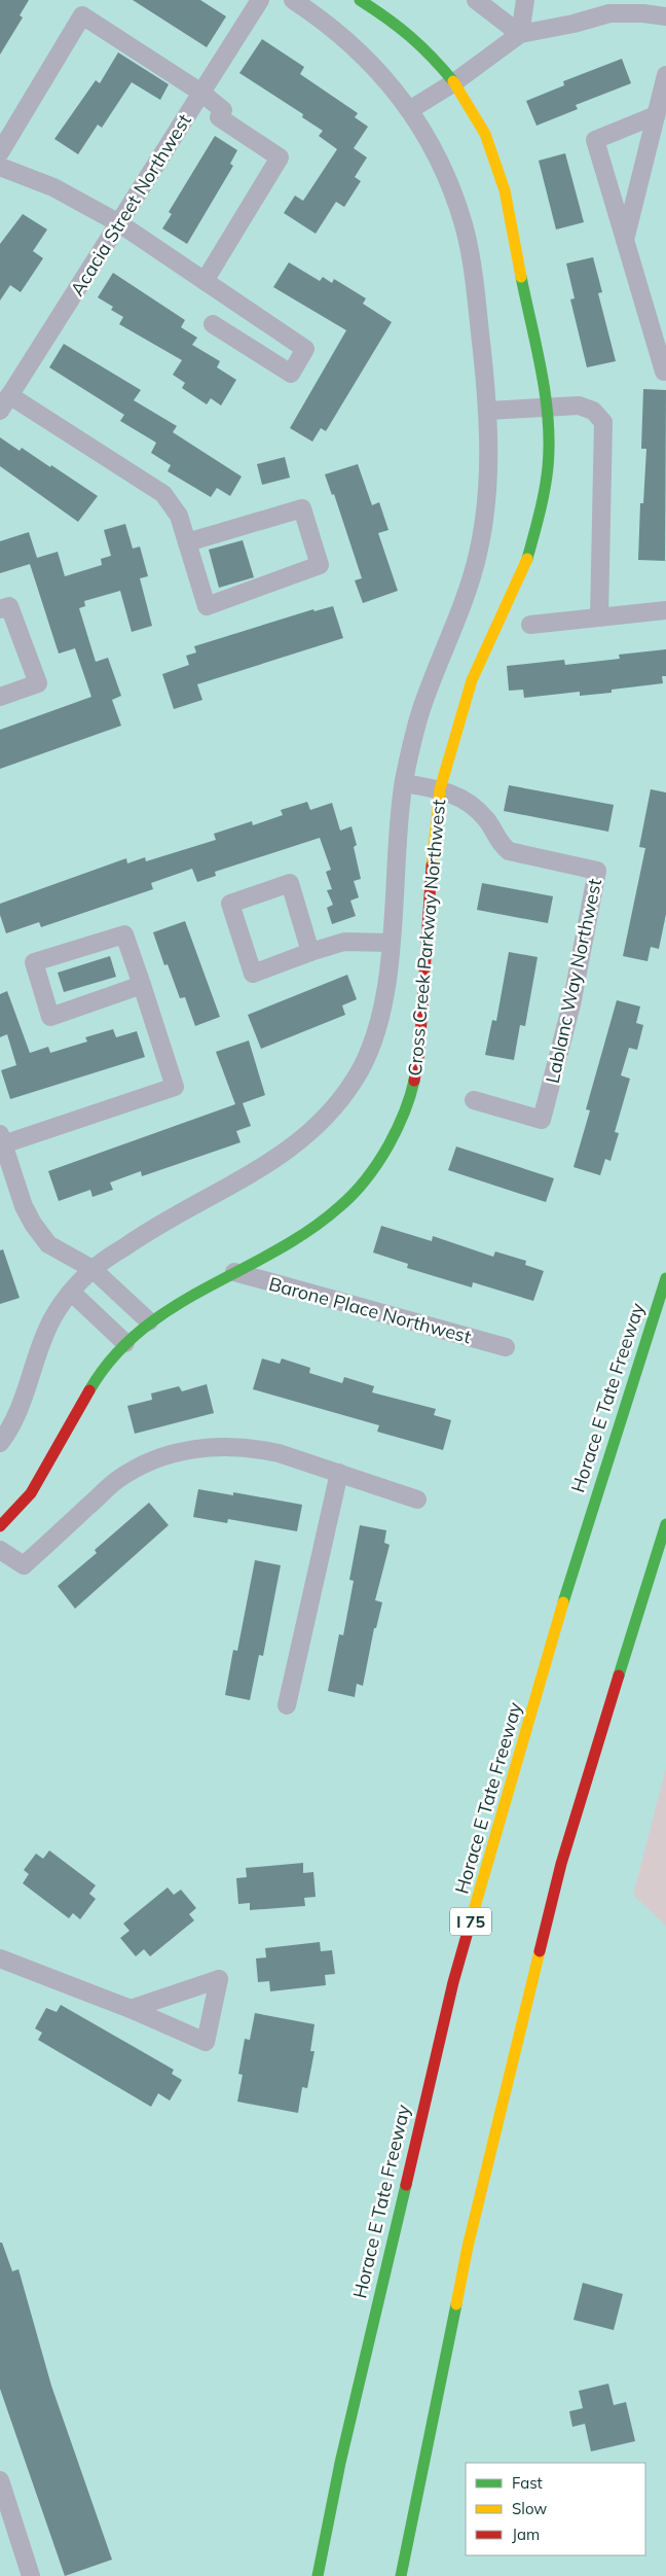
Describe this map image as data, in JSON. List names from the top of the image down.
{
  "streets": {
    "main road": ["Cross Creek Parkway Northwest", "Horace E Tate Freeway", "I 75"],
    "street": ["Acacia Street Northwest", "Lablanc Way Northwest", "Barone Place Northwest"]
  },
  "crossings": [
    ["Cross Creek Parkway Northwest", "Lablanc Way Northwest"],
    ["Cross Creek Parkway Northwest", "Barone Place Northwest"]
  ],
  "legend": ["Fast", "Slow", "Jam"]
}
